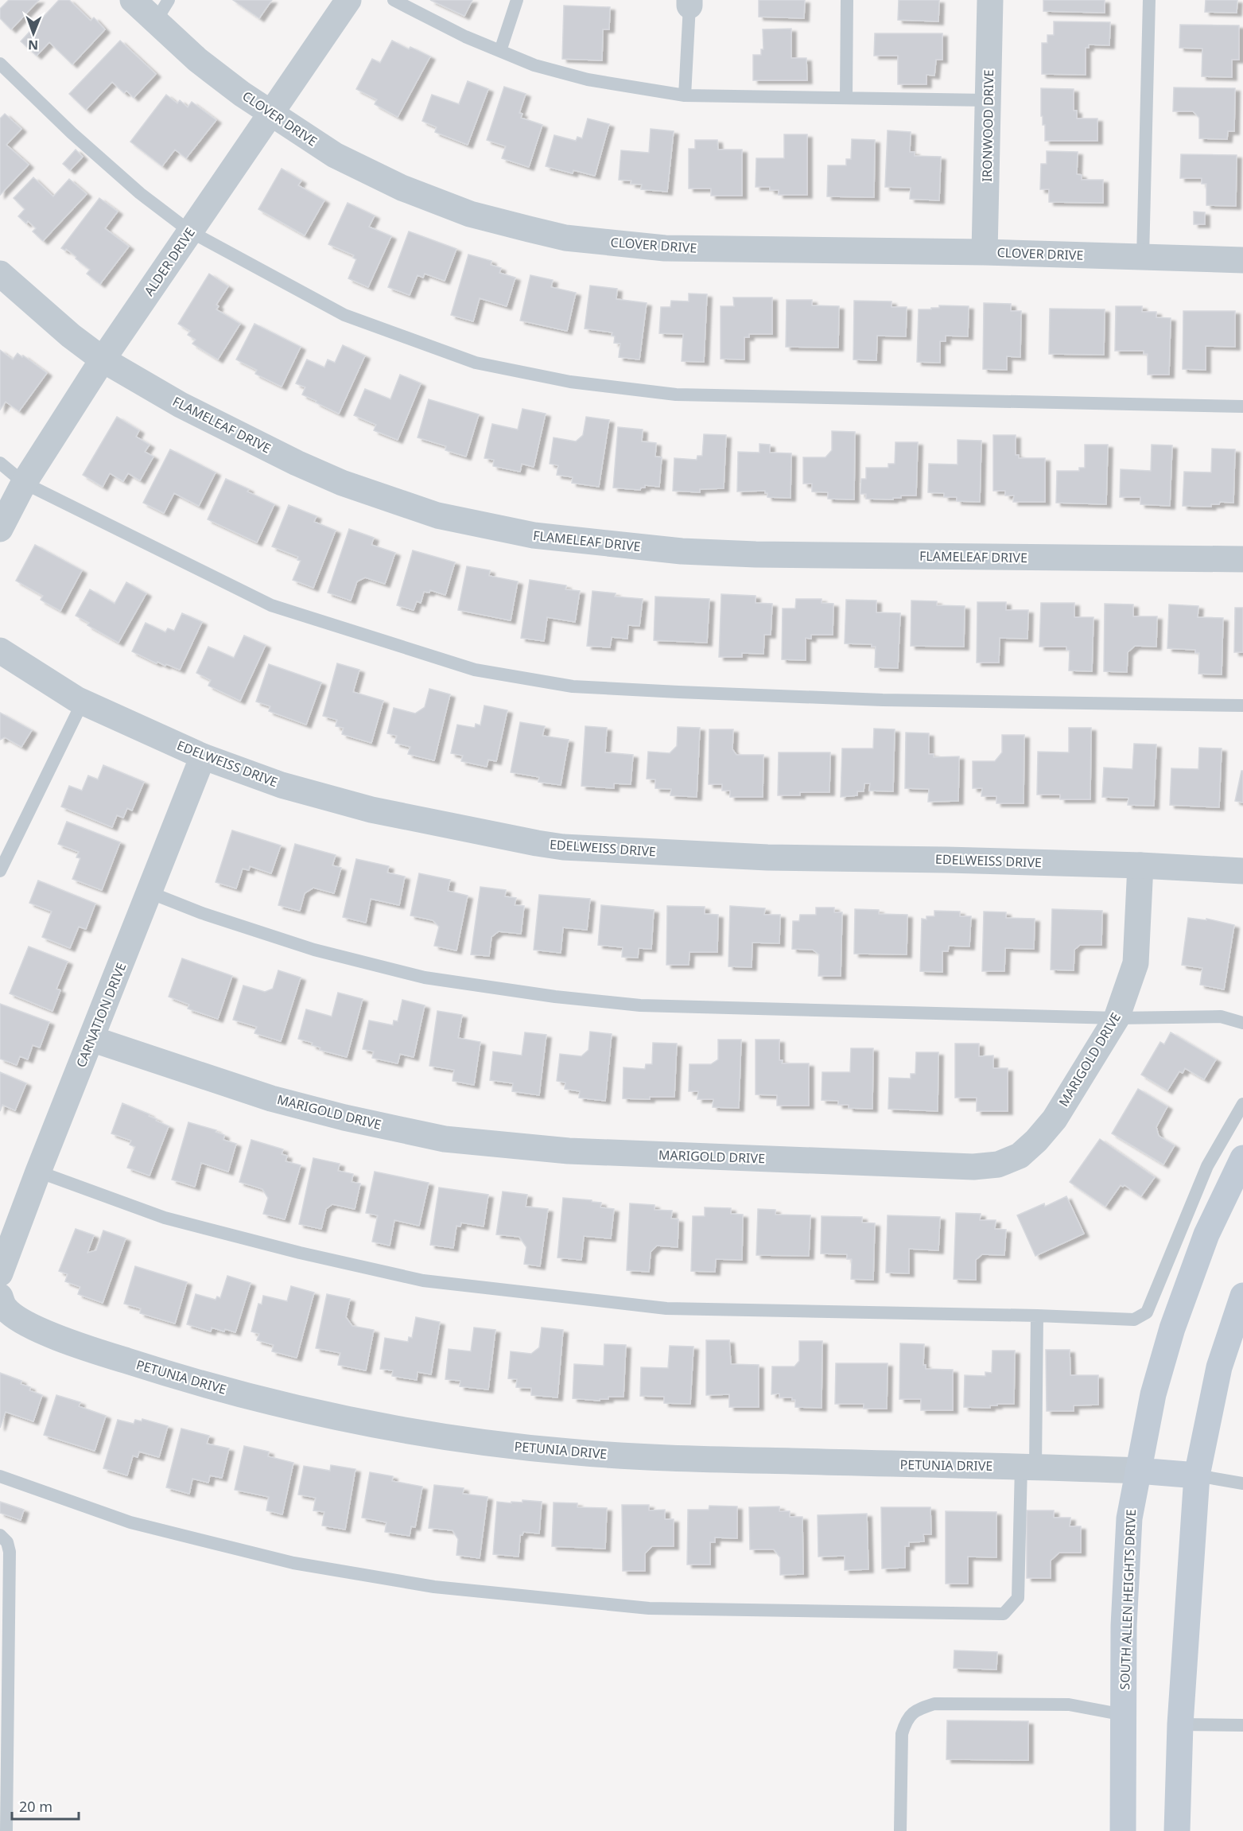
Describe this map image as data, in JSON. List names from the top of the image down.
{
  "streets": {
    "main road": ["SOUTH ALLEN HEIGHTS DRIVE"],
    "street": [
      "CLOVER DRIVE",
      "IRONWOOD DRIVE",
      "ALDER DRIVE",
      "FLAMELEAF DRIVE",
      "EDELWEISS DRIVE",
      "CARNATION DRIVE",
      "MARIGOLD DRIVE",
      "PETUNIA DRIVE"
    ]
  },
  "crossings": [
    ["CLOVER DRIVE", "IRONWOOD DRIVE"],
    ["CLOVER DRIVE", "ALDER DRIVE"],
    ["ALDER DRIVE", "FLAMELEAF DRIVE"],
    ["EDELWEISS DRIVE", "CARNATION DRIVE"],
    ["EDELWEISS DRIVE", "MARIGOLD DRIVE"],
    ["CARNATION DRIVE", "MARIGOLD DRIVE"],
    ["PETUNIA DRIVE", "SOUTH ALLEN HEIGHTS DRIVE"]
  ],
  "scale_bar": "20 m",
  "north": "bottom"
}
